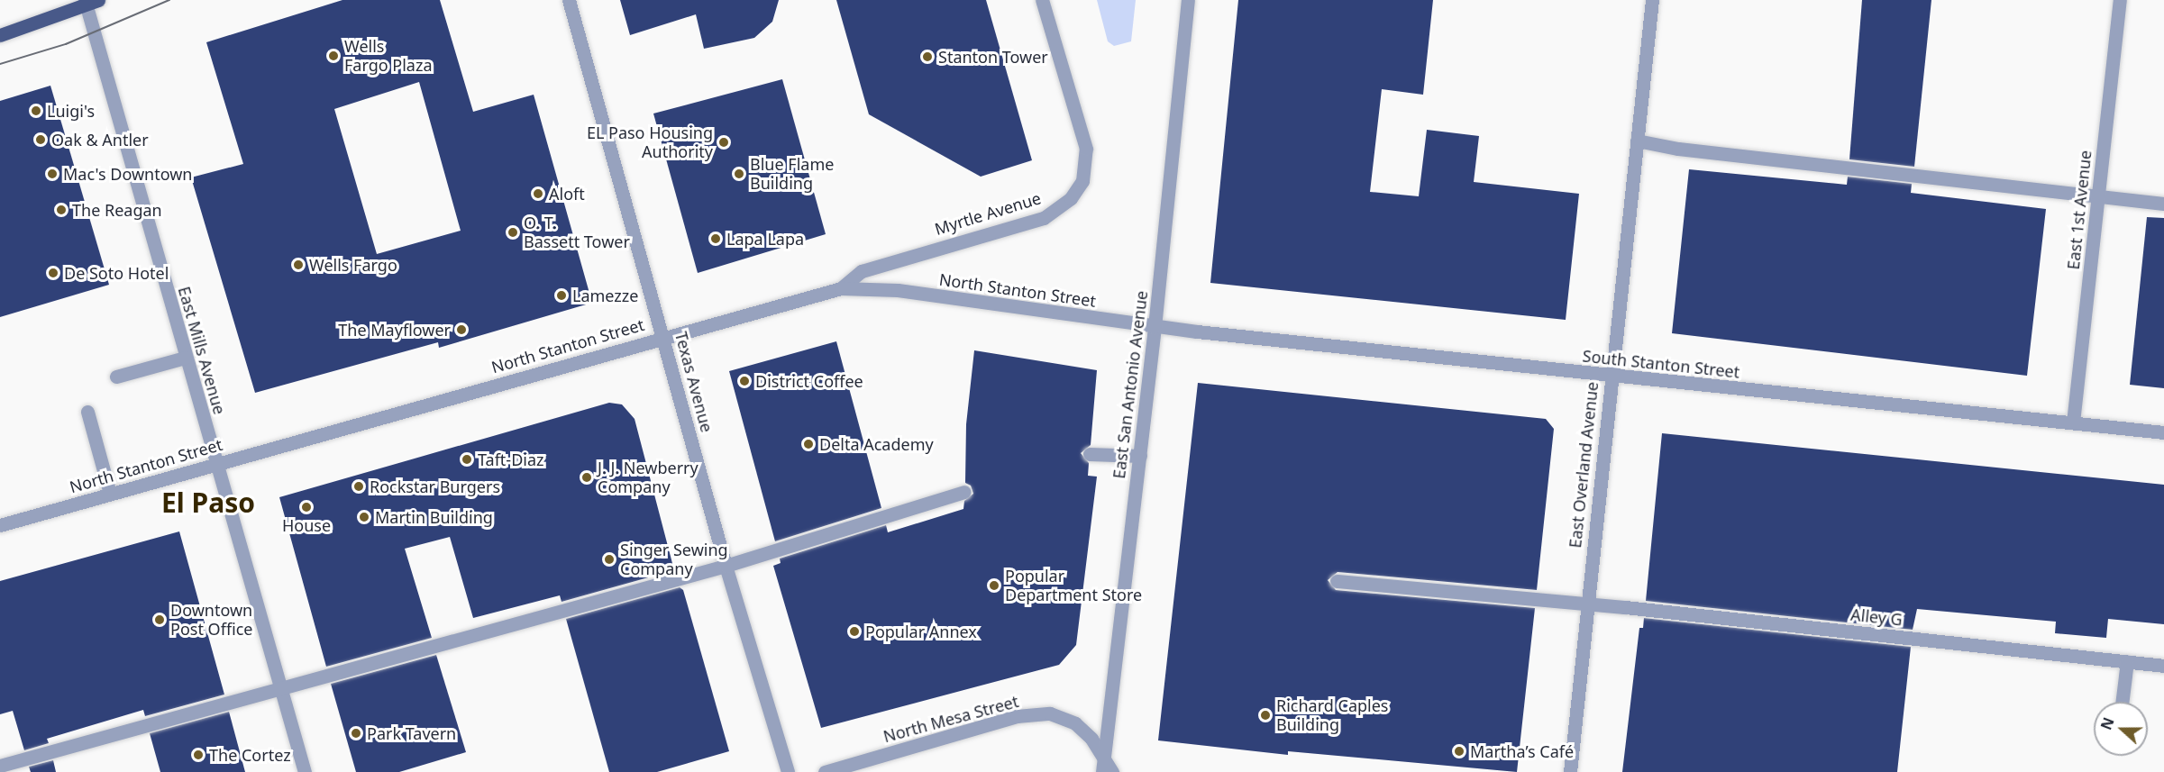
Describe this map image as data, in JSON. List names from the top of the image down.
{
  "streets": {
    "street": [
      "East 1st Avenue",
      "Myrtle Avenue",
      "North Stanton Street",
      "East Mills Avenue",
      "South Stanton Street",
      "Texas Avenue",
      "East San Antonio Avenue",
      "East Overland Avenue",
      "Alley G",
      "North Mesa Street"
    ]
  },
  "crossings": [
    ["East 1st Avenue", "South Stanton Street"],
    ["Myrtle Avenue", "North Stanton Street"],
    ["North Stanton Street", "East Mills Avenue"],
    ["North Stanton Street", "South Stanton Street"],
    ["North Stanton Street", "Texas Avenue"],
    ["North Stanton Street", "East San Antonio Avenue"],
    ["South Stanton Street", "East San Antonio Avenue"],
    ["South Stanton Street", "East Overland Avenue"],
    ["East San Antonio Avenue", "North Mesa Street"],
    ["East Overland Avenue", "Alley G"]
  ],
  "districts": ["El Paso"],
  "places": [
    "Wells Fargo Plaza",
    "Stanton Tower",
    "Luigi's",
    "Oak & Antler",
    "EL Paso Housing Authority",
    "Mac's Downtown",
    "Blue Flame Building",
    "Aloft",
    "The Reagan",
    "O. T. Bassett Tower",
    "Lapa Lapa",
    "Wells Fargo",
    "De Soto Hotel",
    "Lamezze",
    "The Mayflower",
    "District Coffee",
    "Delta Academy",
    "Taft-Diaz",
    "J. J. Newberry Company",
    "Rockstar Burgers",
    "House",
    "Martin Building",
    "Singer Sewing Company",
    "Popular Department Store",
    "Downtown Post Office",
    "Popular Annex",
    "Richard Caples Building",
    "Park Tavern",
    "Martha’s Café",
    "The Cortez"
  ],
  "north": "left"
}
